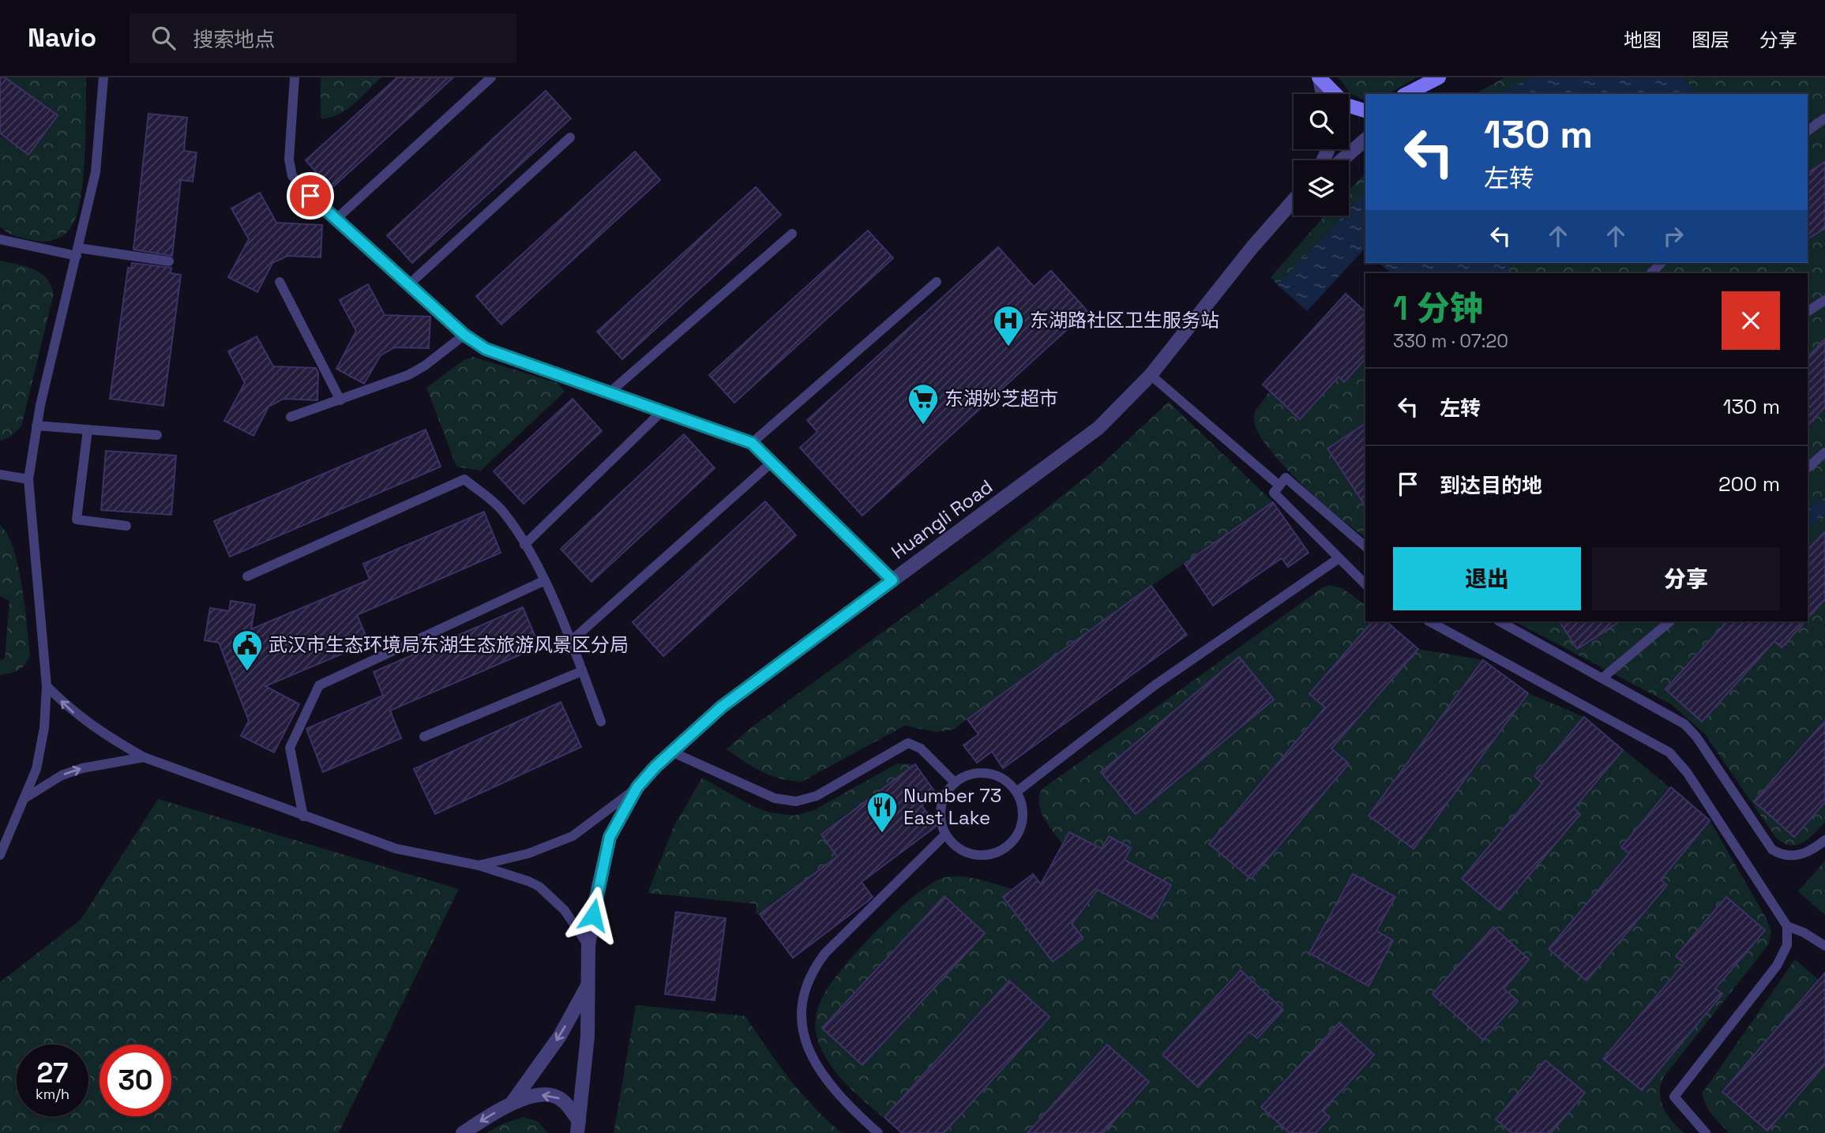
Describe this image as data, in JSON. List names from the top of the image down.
{
  "streets": {
    "street": ["Huangli Road"]
  },
  "places": {
    "hospital": ["东湖路社区卫生服务站"],
    "supermarket": ["东湖妙芝超市"],
    "public building": ["武汉市生态环境局东湖生态旅游风景区分局"],
    "restaurant": ["Number 73 East Lake"]
  },
  "page": {
    "header": "Navio",
    "search": "搜索地点",
    "nav": ["地图", "图层", "分享"],
    "turn": ["130 m", "左转"],
    "heading": ["1 分钟", "330 m · 07:20"],
    "list": [
      {
        "name": "左转",
        "value": "130 m"
      },
      {
        "name": "到达目的地",
        "value": "200 m"
      }
    ],
    "buttons": ["退出", "分享"],
    "speed": "27 km/h",
    "limit": "30"
  }
}
